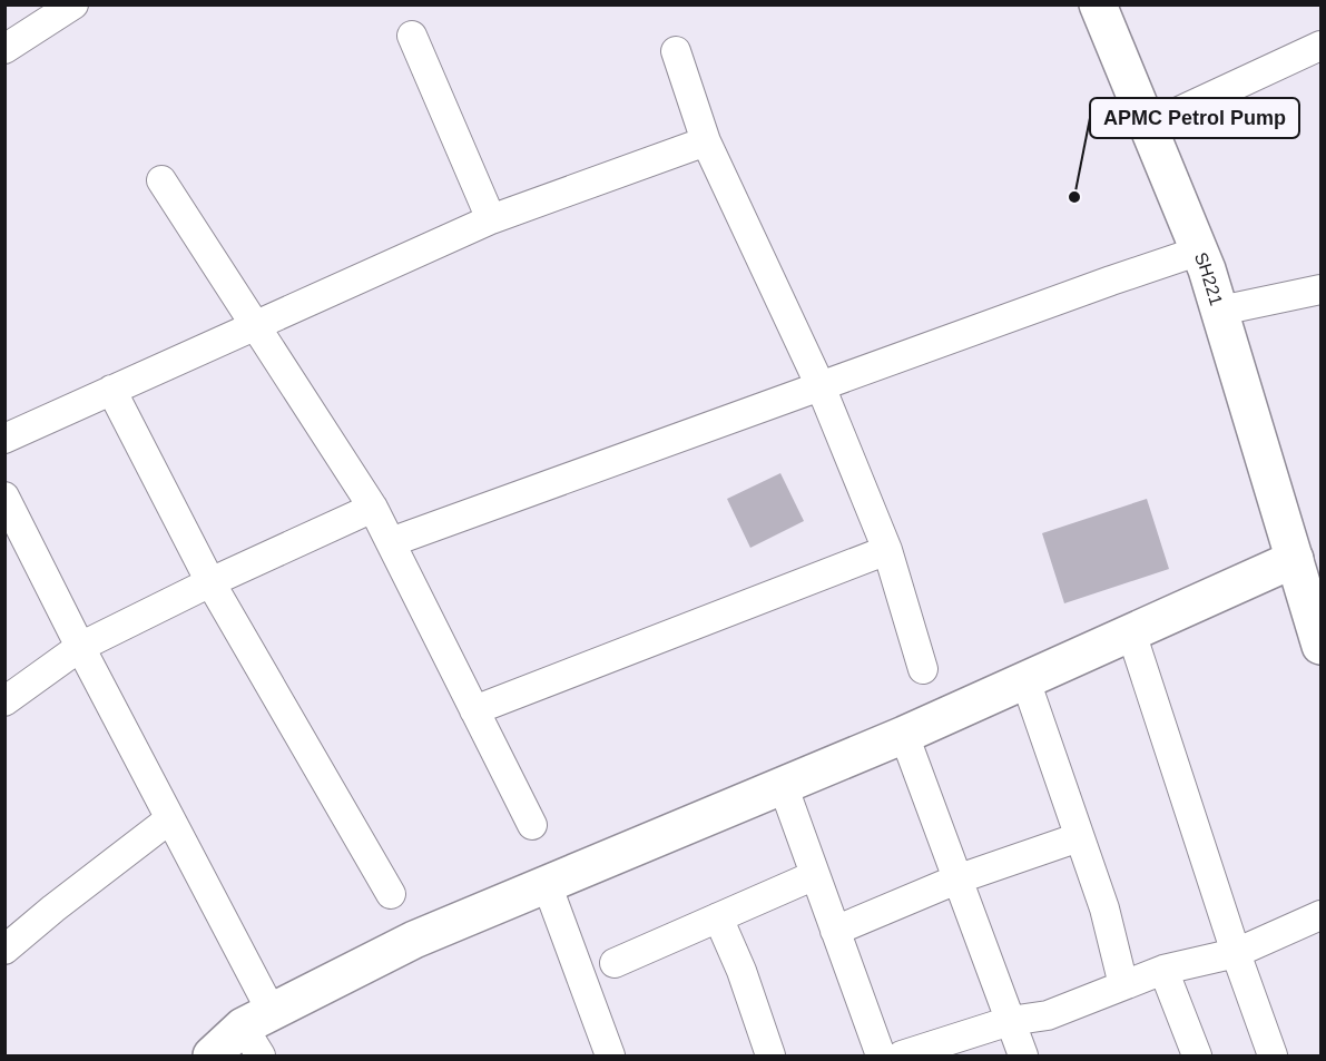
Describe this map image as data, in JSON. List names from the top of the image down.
{
  "streets": {
    "street": ["SH221"]
  },
  "places": ["APMC Petrol Pump"]
}
